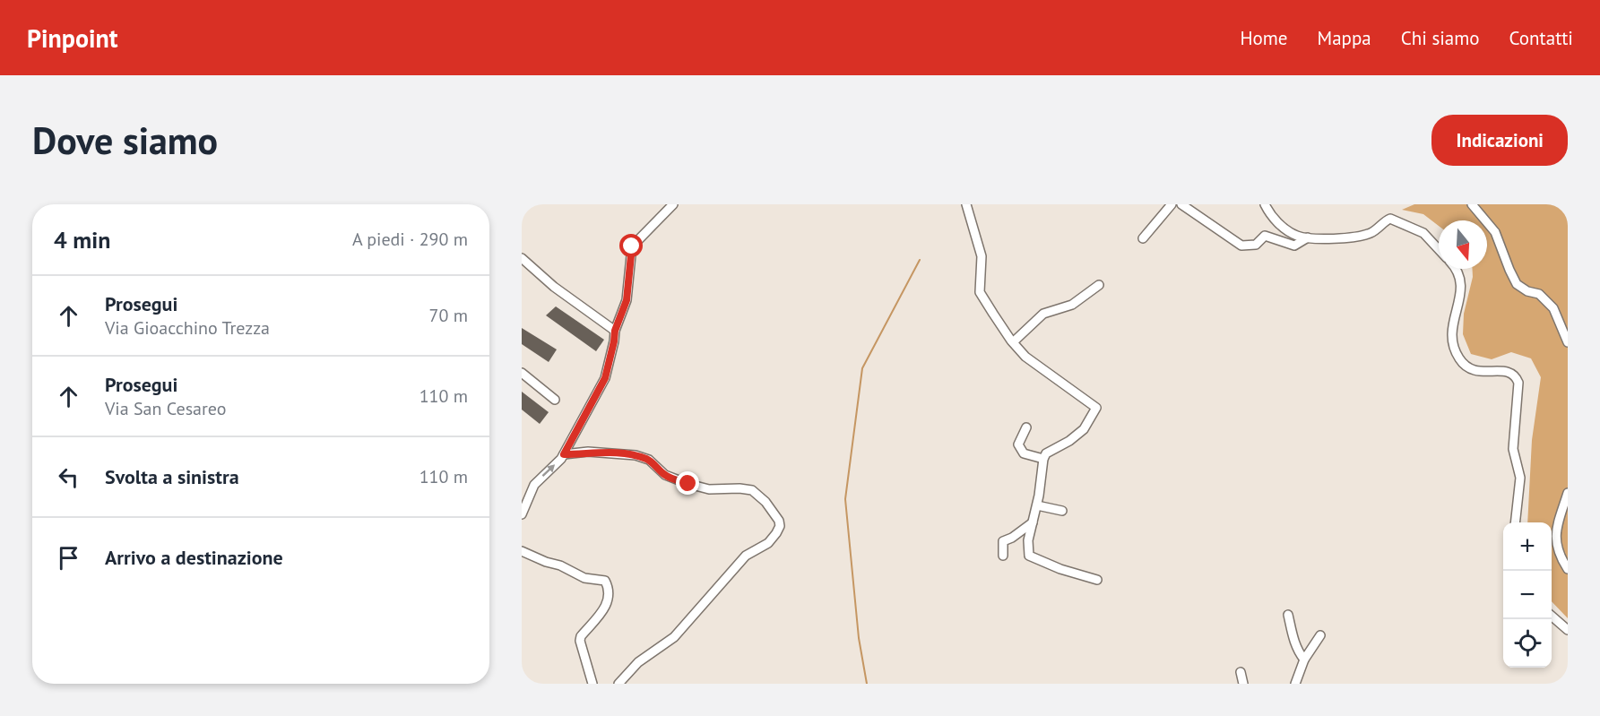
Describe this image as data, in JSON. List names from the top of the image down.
{
  "north": "bottom",
  "page": {
    "header": "Pinpoint",
    "nav": [
      "Home",
      "Mappa",
      "Chi siamo",
      "Contatti"
    ],
    "buttons": "Indicazioni",
    "title": "Dove siamo",
    "heading": ["4 min", "A piedi · 290 m"],
    "list": [
      ["Prosegui", "Via Gioacchino Trezza", "70 m"],
      ["Prosegui", "Via San Cesareo", "110 m"],
      ["Svolta a sinistra", "110 m"],
      "Arrivo a destinazione"
    ],
    "map_buttons": ["+", "−"]
  }
}
